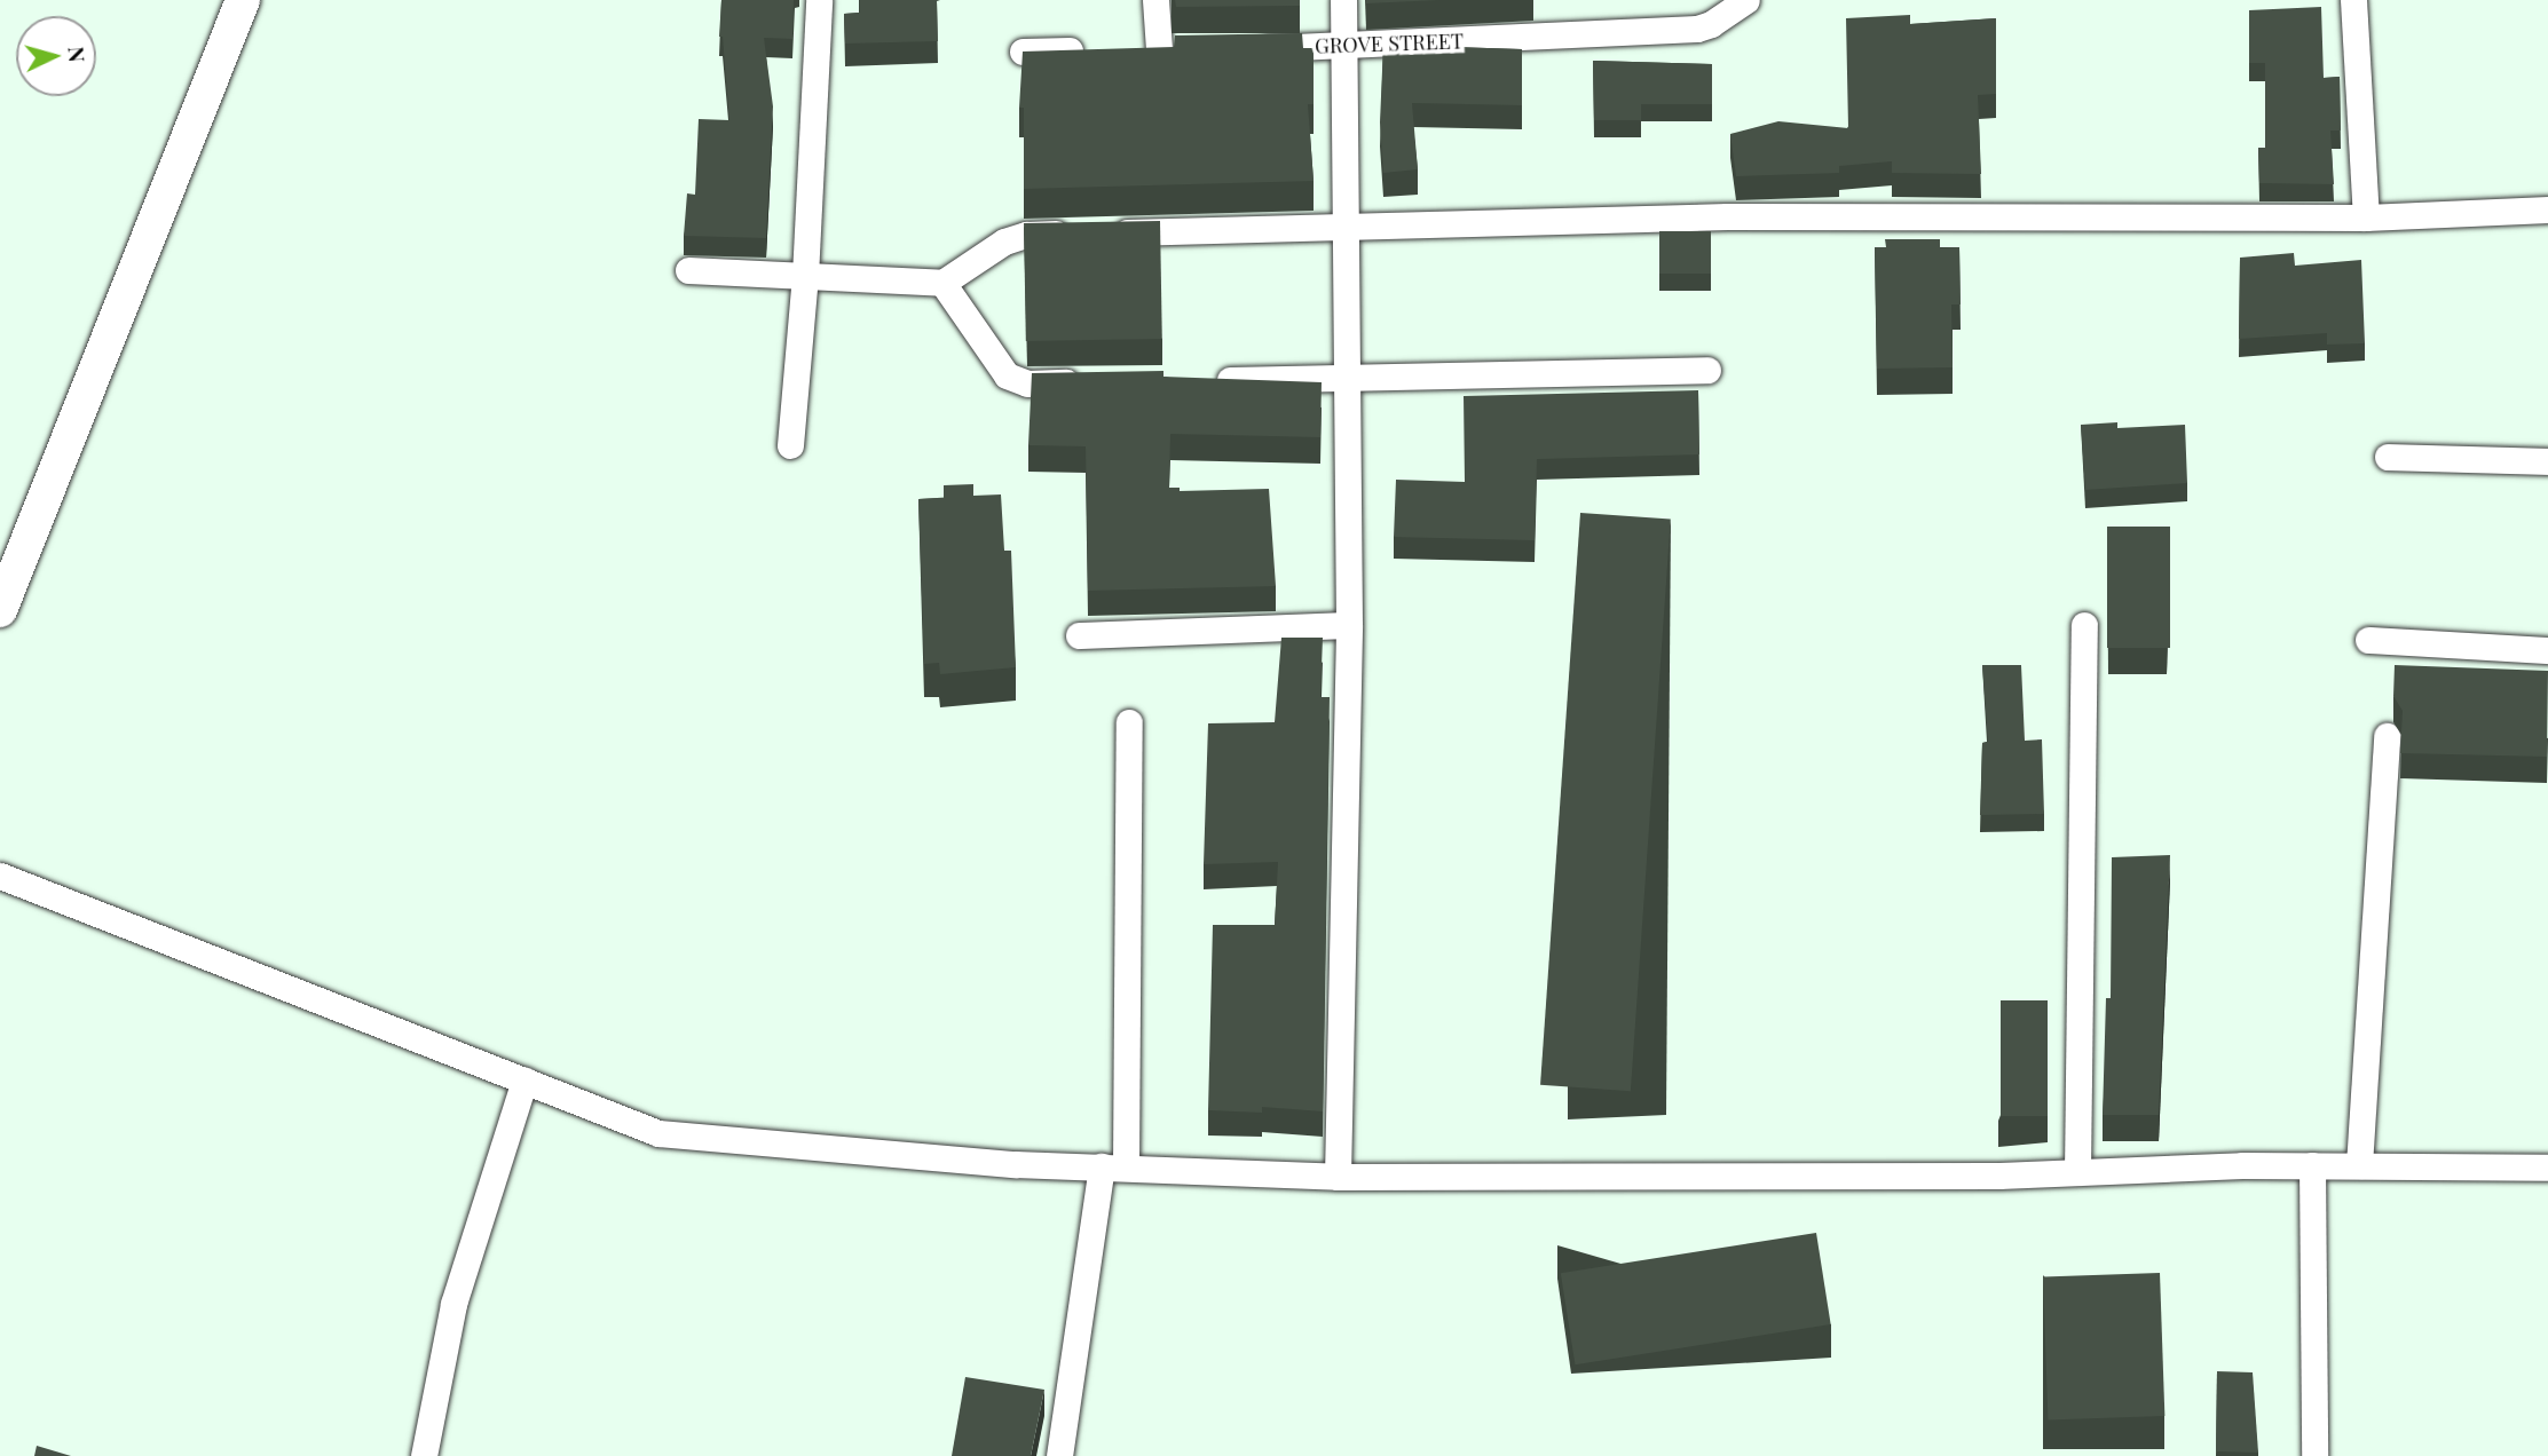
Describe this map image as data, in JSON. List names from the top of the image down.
{
  "streets": {
    "street": ["GROVE STREET"]
  },
  "north": "right"
}
